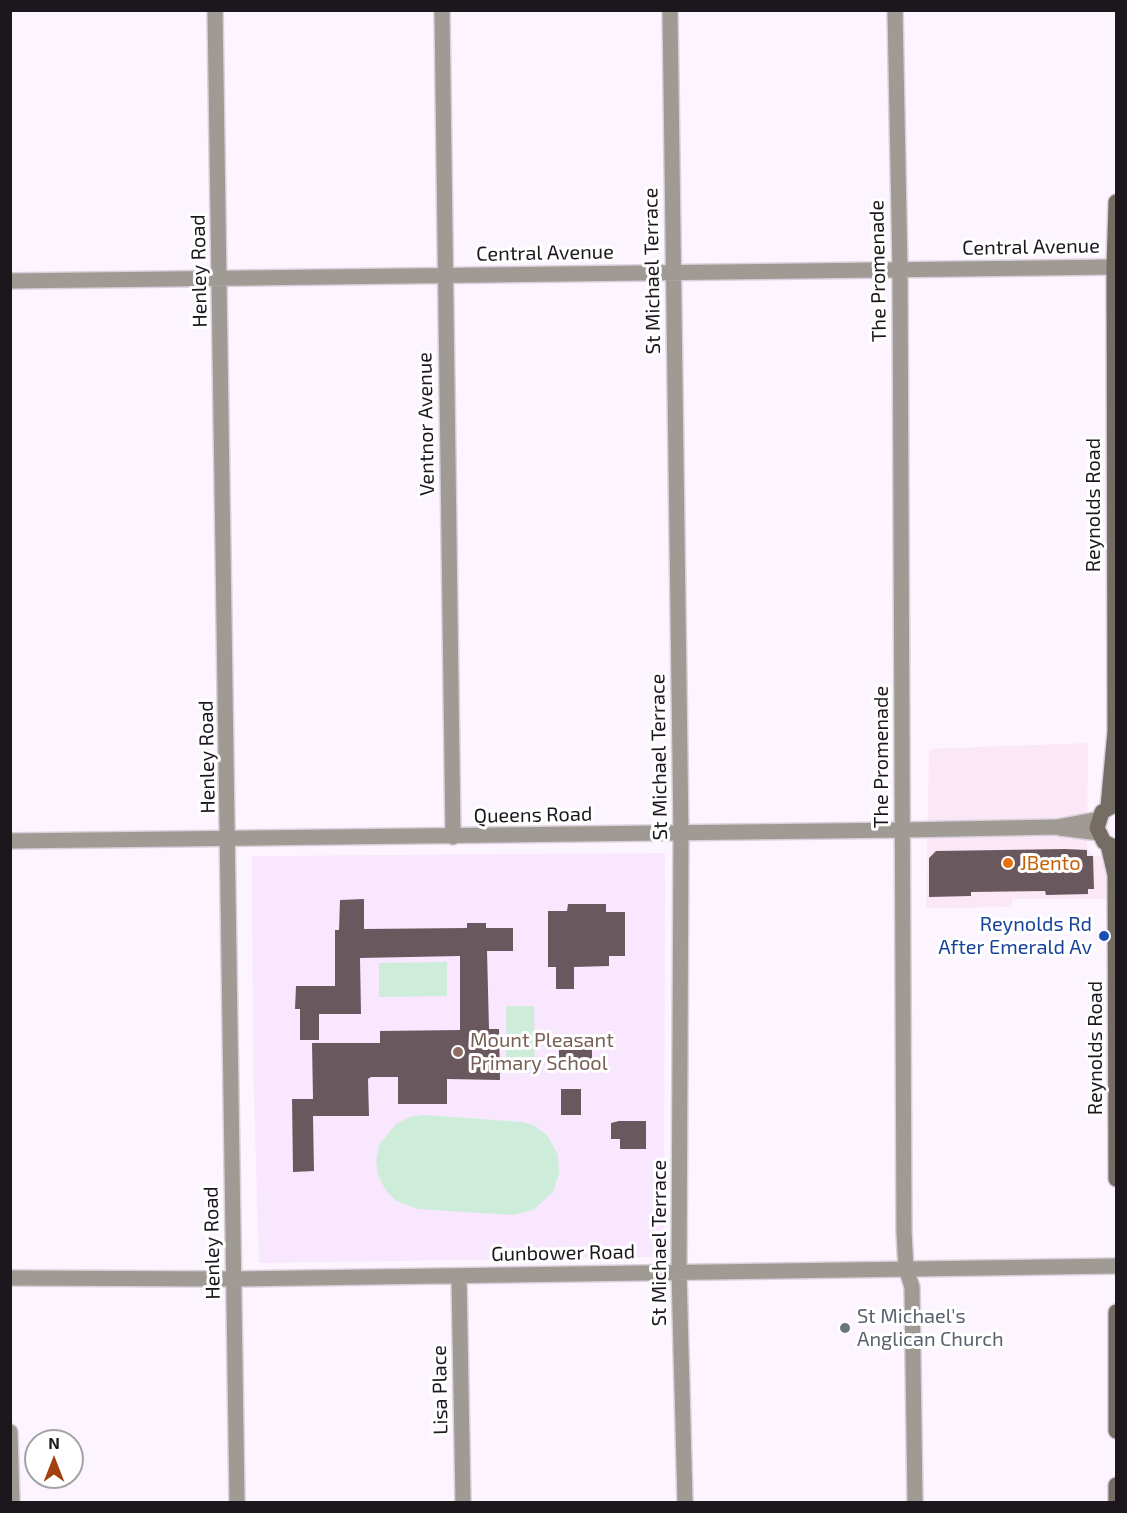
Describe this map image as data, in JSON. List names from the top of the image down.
{
  "streets": {
    "main road": ["Reynolds Road"],
    "street": [
      "Central Avenue",
      "Henley Road",
      "St Michael Terrace",
      "The Promenade",
      "Ventnor Avenue",
      "Queens Road",
      "Gunbower Road",
      "Lisa Place"
    ]
  },
  "crossings": [
    ["Central Avenue", "Henley Road"],
    ["Central Avenue", "St Michael Terrace"],
    ["Central Avenue", "The Promenade"],
    ["Central Avenue", "Ventnor Avenue"],
    ["Central Avenue", "Reynolds Road"],
    ["Henley Road", "Queens Road"],
    ["Henley Road", "Gunbower Road"],
    ["St Michael Terrace", "Queens Road"],
    ["St Michael Terrace", "Gunbower Road"],
    ["The Promenade", "Queens Road"],
    ["The Promenade", "Gunbower Road"],
    ["Ventnor Avenue", "Queens Road"],
    ["Reynolds Road", "Queens Road"],
    ["Gunbower Road", "Lisa Place"]
  ],
  "places": [
    "JBento",
    "Reynolds Rd After Emerald Av",
    "Mount Pleasant Primary School",
    "St Michael's Anglican Church"
  ],
  "north": "top"
}
